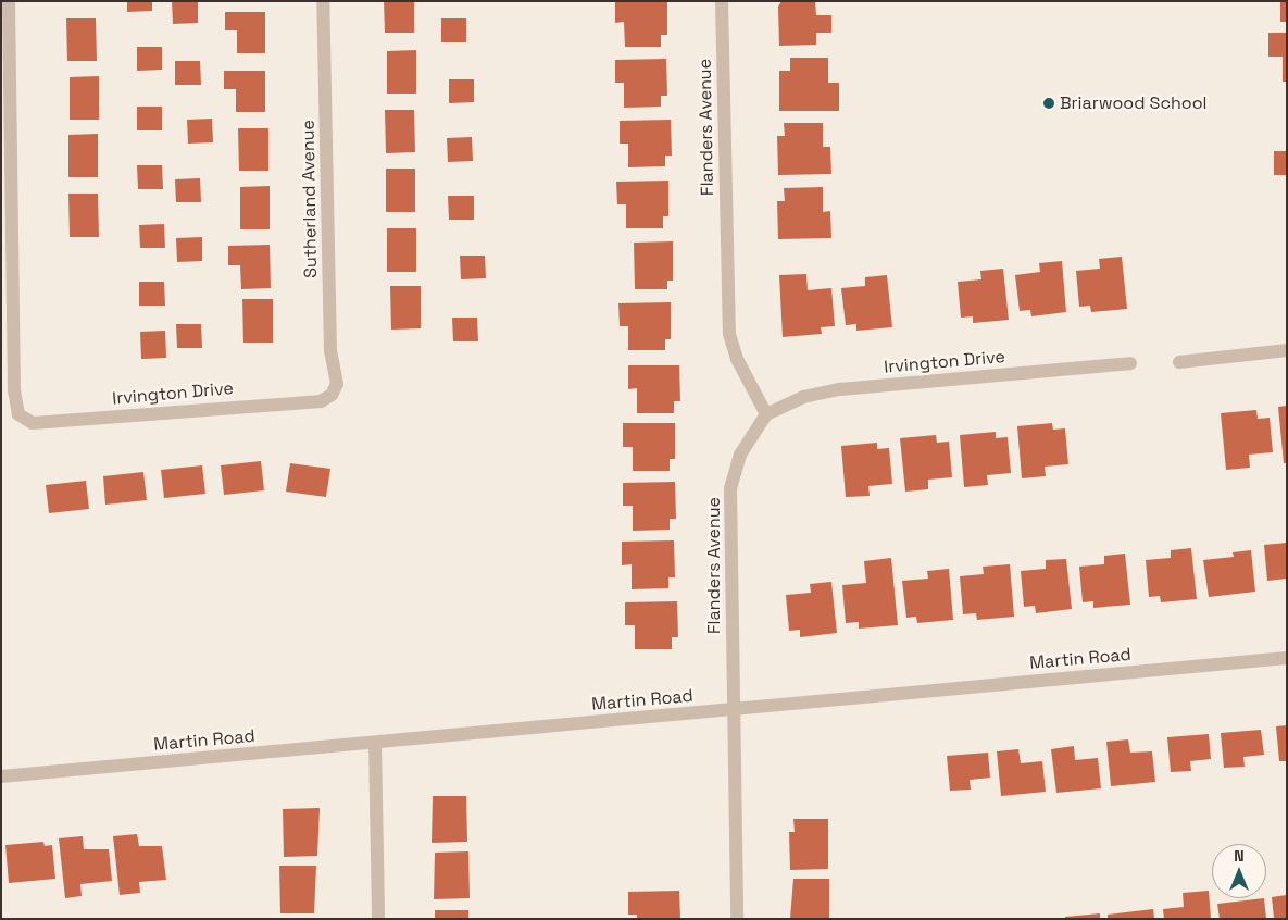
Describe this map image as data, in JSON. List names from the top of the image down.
{
  "streets": {
    "street": [
      "Flanders Avenue",
      "Sutherland Avenue",
      "Irvington Drive",
      "Martin Road"
    ]
  },
  "crossings": [
    ["Flanders Avenue", "Irvington Drive"],
    ["Flanders Avenue", "Martin Road"],
    ["Sutherland Avenue", "Irvington Drive"]
  ],
  "places": ["Briarwood School"],
  "north": "top"
}
